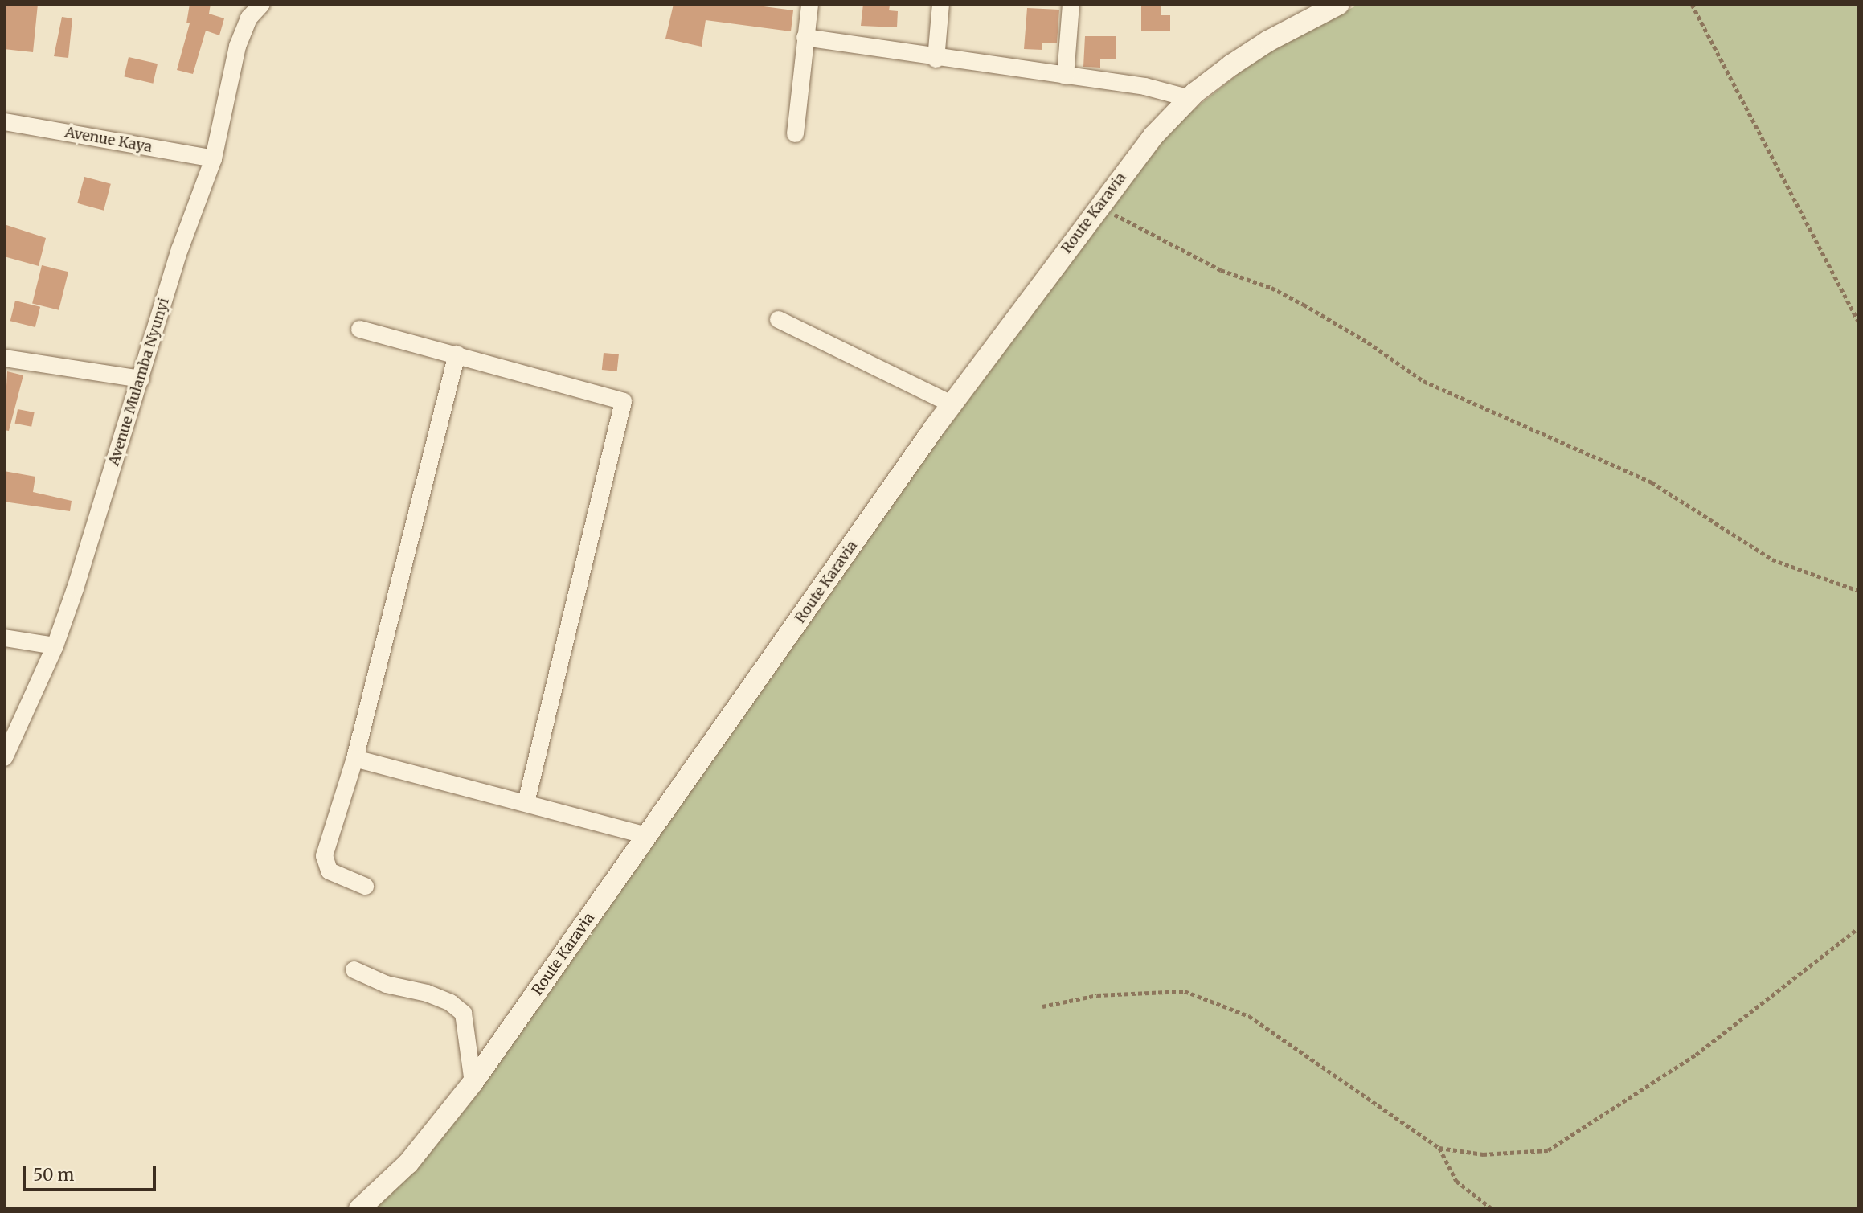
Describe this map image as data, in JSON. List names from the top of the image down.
{
  "streets": {
    "street": ["Avenue Kaya", "Route Karavia", "Avenue Mulamba Nyunyi"]
  },
  "crossings": [
    ["Avenue Kaya", "Avenue Mulamba Nyunyi"]
  ],
  "scale_bar": "50 m"
}
